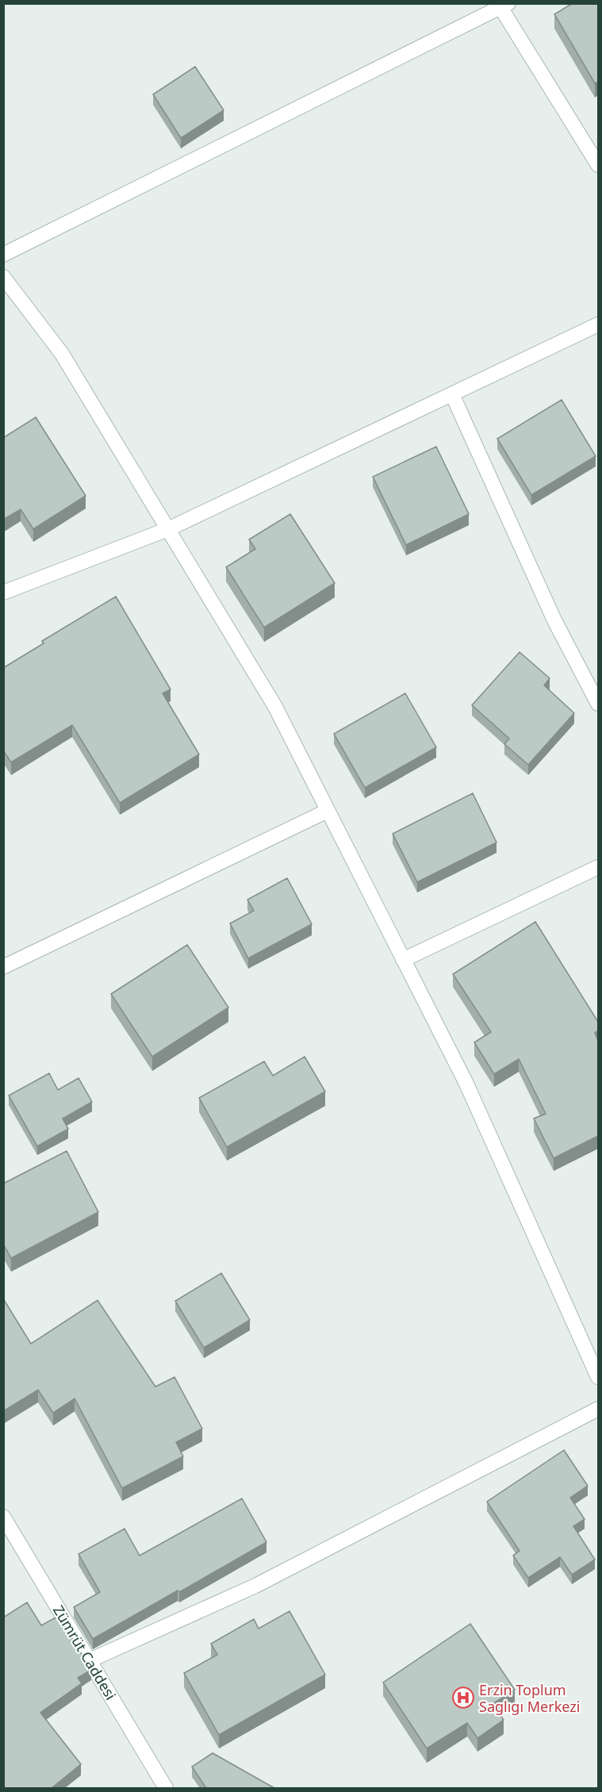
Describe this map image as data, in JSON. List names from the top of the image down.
{
  "streets": {
    "street": ["Zümrüt Caddesi"]
  },
  "places": {
    "hospital": ["Erzin Toplum Saglıgı Merkezi"]
  }
}
